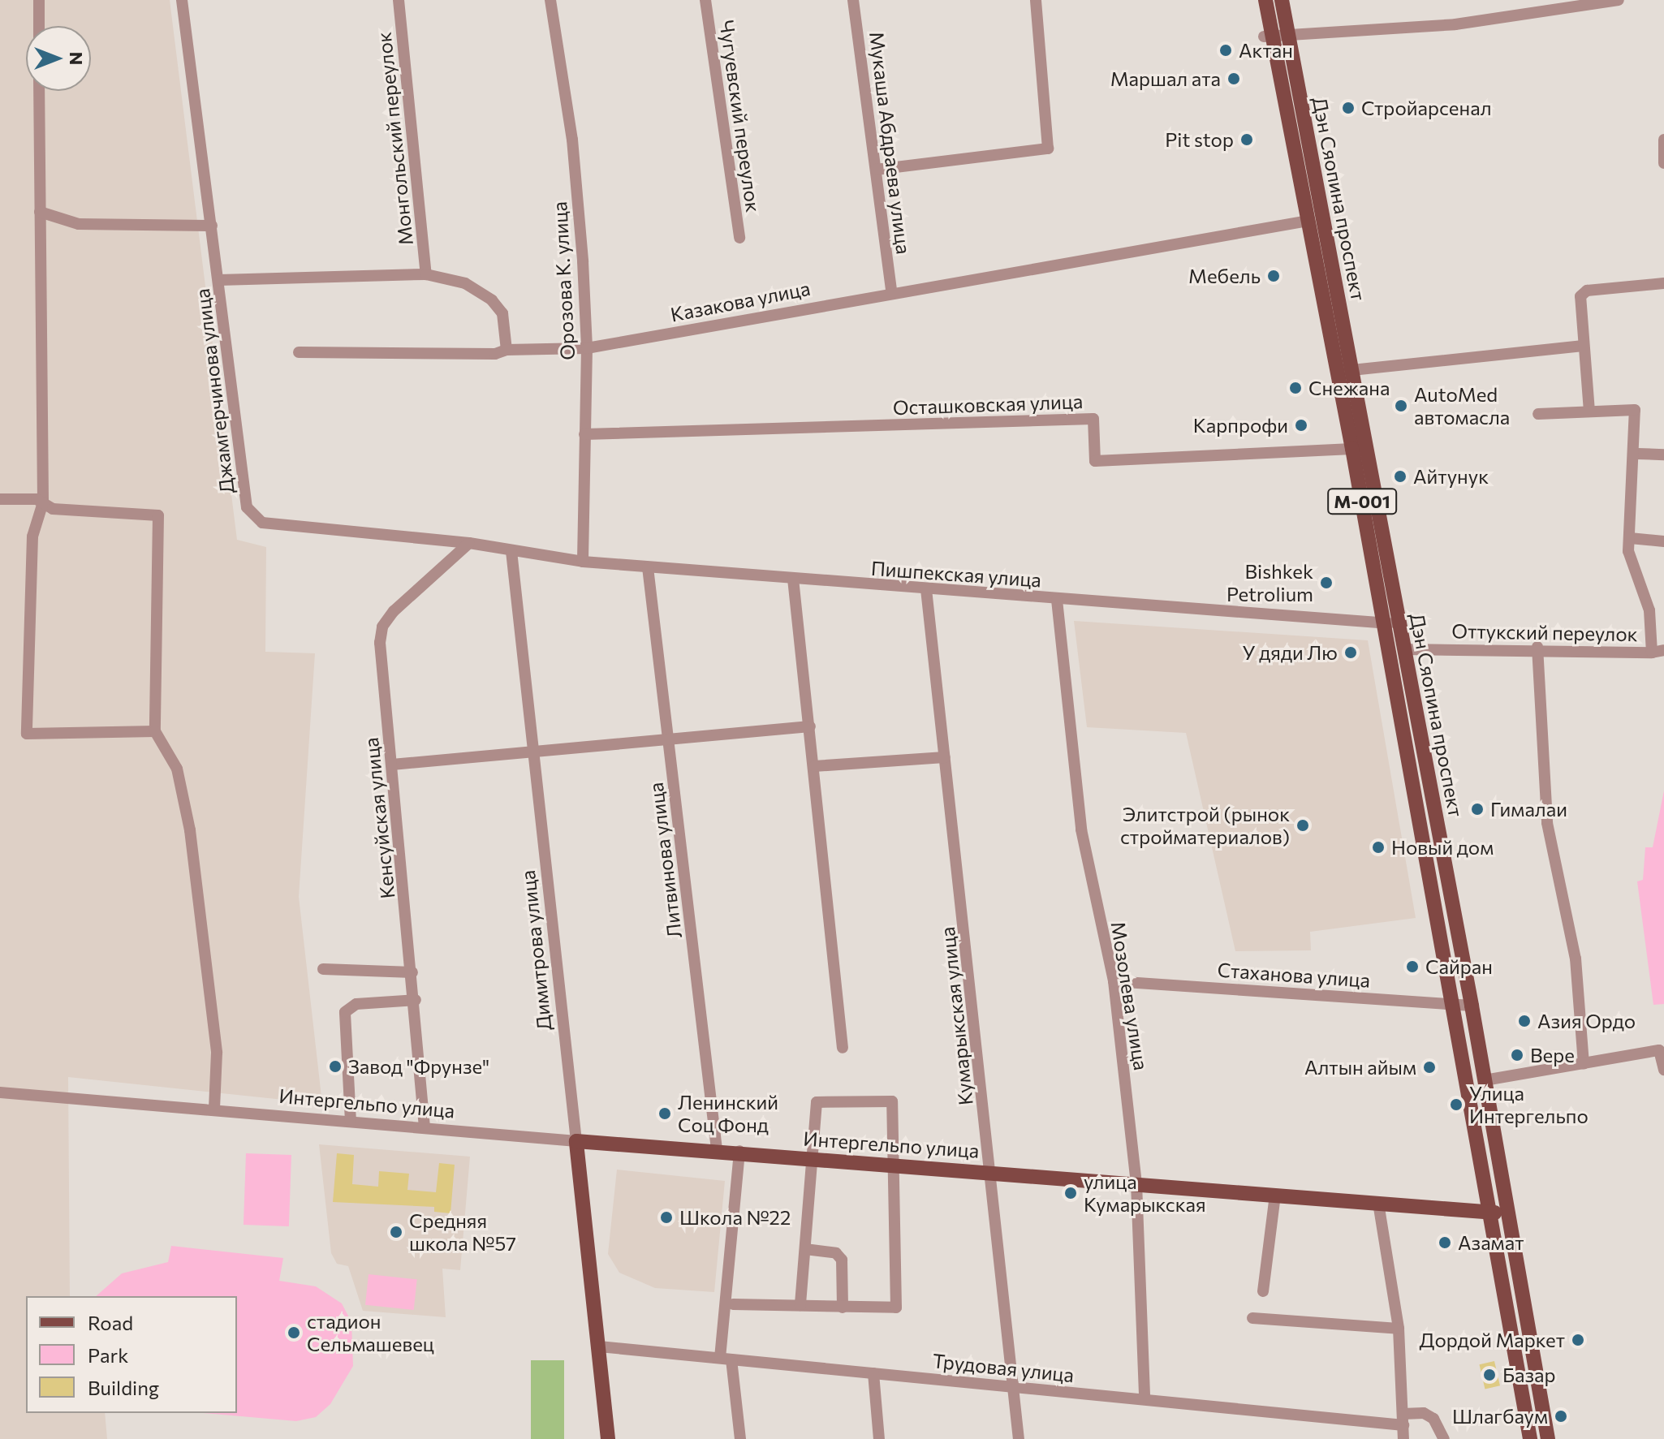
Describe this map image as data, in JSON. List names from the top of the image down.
{
  "streets": {
    "main road": [
      "Дэн Сяопина проспект",
      "M-001",
      "Димитрова улица",
      "Интергельпо улица"
    ],
    "street": [
      "Чугуевский переулок",
      "Монгольский переулок",
      "Мукаша Абдраева улица",
      "Орозова К. улица",
      "Казакова улица",
      "Джамгерчинова улица",
      "Осташковская улица",
      "Пишпекская улица",
      "Оттукский переулок",
      "Кенсуйская улица",
      "Литвинова улица",
      "Стаханова улица",
      "Мозолева улица",
      "Кумарыкская улица",
      "Трудовая улица"
    ]
  },
  "crossings": [
    ["Мукаша Абдраева улица", "Казакова улица"],
    ["Дэн Сяопина проспект", "Казакова улица"],
    ["Дэн Сяопина проспект", "Осташковская улица"],
    ["Дэн Сяопина проспект", "Пишпекская улица"],
    ["Дэн Сяопина проспект", "Оттукский переулок"],
    ["Дэн Сяопина проспект", "Стаханова улица"],
    ["Дэн Сяопина проспект", "Интергельпо улица"],
    ["Орозова К. улица", "Казакова улица"],
    ["Орозова К. улица", "Осташковская улица"],
    ["Орозова К. улица", "Пишпекская улица"],
    ["Джамгерчинова улица", "Пишпекская улица"],
    ["Джамгерчинова улица", "Кенсуйская улица"],
    ["Джамгерчинова улица", "Димитрова улица"],
    ["Пишпекская улица", "Литвинова улица"],
    ["Пишпекская улица", "Димитрова улица"],
    ["Пишпекская улица", "Мозолева улица"],
    ["Пишпекская улица", "Кумарыкская улица"],
    ["Кенсуйская улица", "Интергельпо улица"],
    ["Литвинова улица", "Интергельпо улица"],
    ["Димитрова улица", "Интергельпо улица"],
    ["Димитрова улица", "Трудовая улица"],
    ["Стаханова улица", "Мозолева улица"],
    ["Мозолева улица", "Интергельпо улица"],
    ["Мозолева улица", "Трудовая улица"],
    ["Кумарыкская улица", "Интергельпо улица"],
    ["Кумарыкская улица", "Трудовая улица"]
  ],
  "places": [
    "Актан",
    "Маршал ата",
    "Стройарсенал",
    "Pit stop",
    "Мебель",
    "Снежана",
    "AutoMed автомасла",
    "Карпрофи",
    "Айтунук",
    "Bishkek Petrolium",
    "У дяди Лю",
    "Гималаи",
    "Элитстрой (рынок стройматериалов)",
    "Новый дом",
    "Сайран",
    "Азия Ордо",
    "Вере",
    "Завод \"Фрунзе\"",
    "Алтын айым",
    "Улица Интергельпо",
    "Ленинский Соц Фонд",
    "улица Кумарыкская",
    "Школа №22",
    "Средняя школа №57",
    "Азамат",
    "стадион Сельмашевец",
    "Дордой Маркет",
    "Базар",
    "Шлагбаум"
  ],
  "legend": ["Road", "Park", "Building"],
  "north": "right"
}
